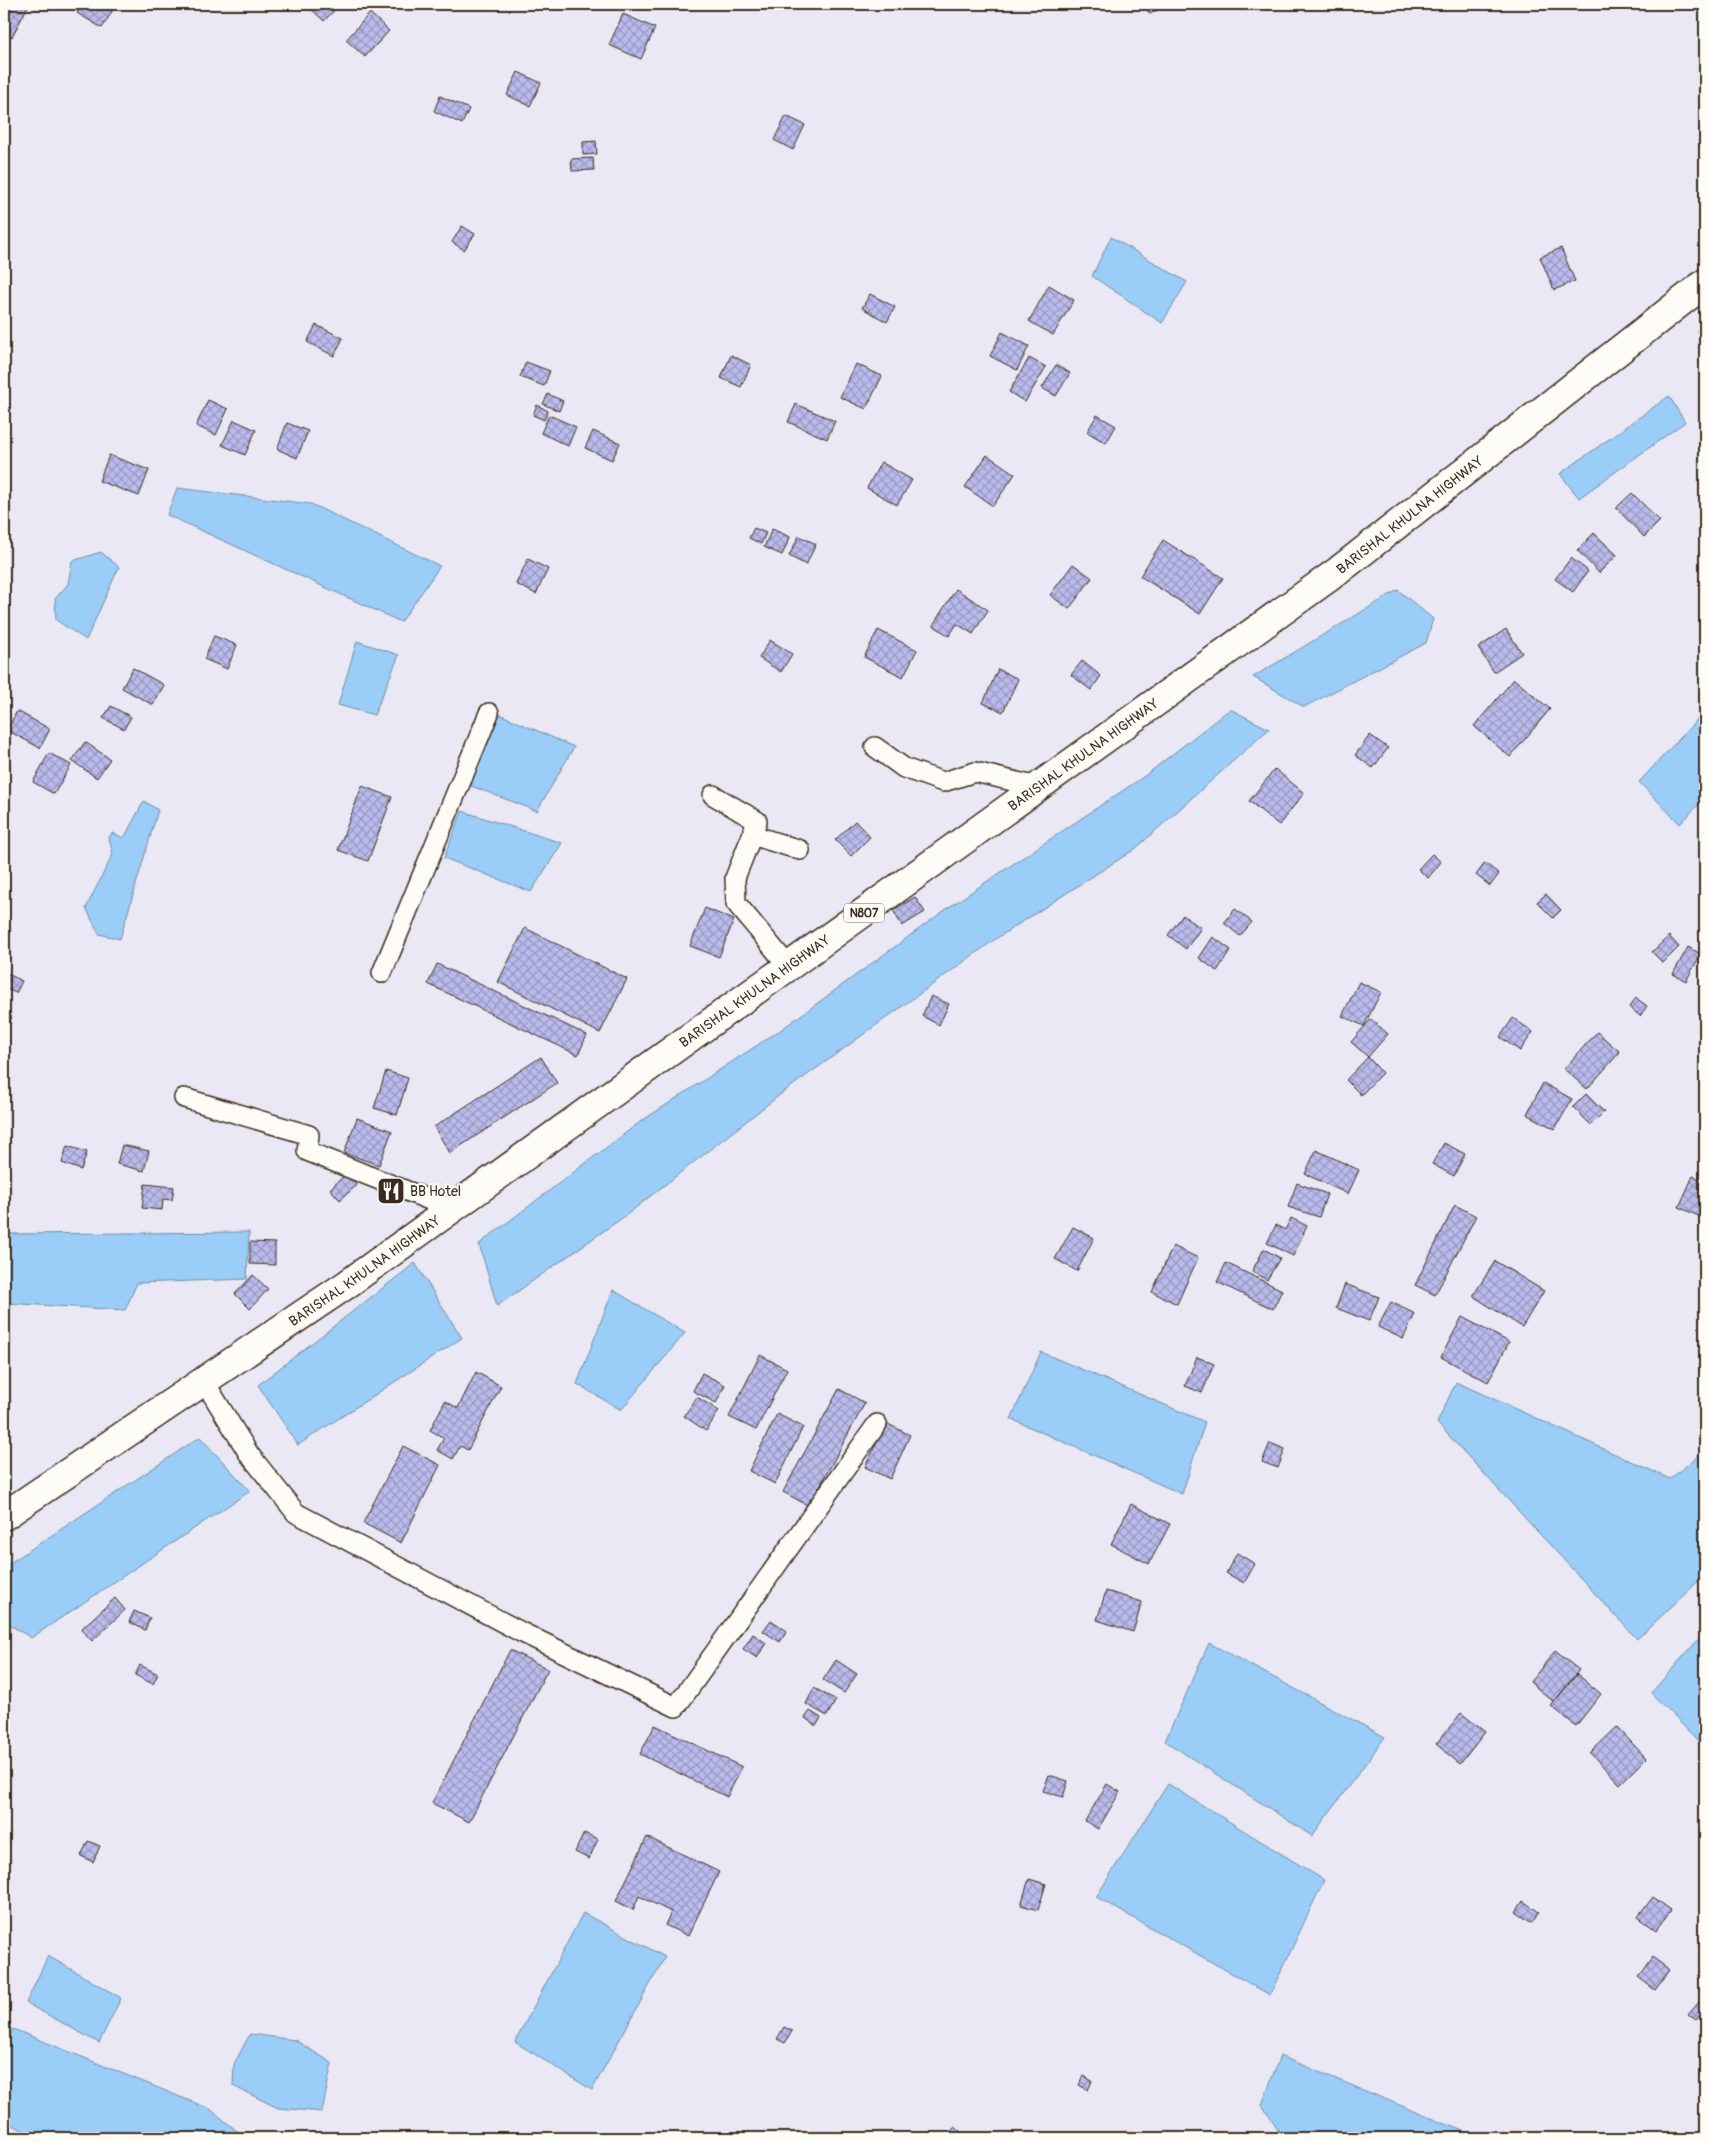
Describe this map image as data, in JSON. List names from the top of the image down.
{
  "streets": {
    "highway": ["BARISHAL KHULNA HIGHWAY", "N807"]
  },
  "places": {
    "restaurant": ["BB Hotel"]
  }
}
